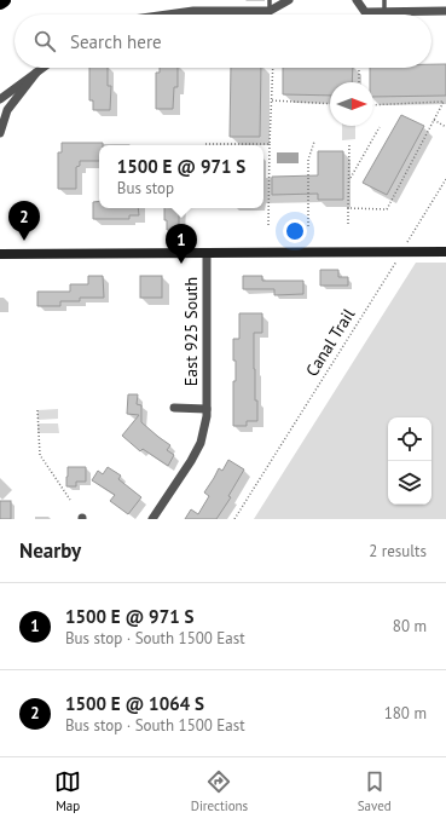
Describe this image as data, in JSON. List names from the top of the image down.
{
  "streets": {
    "street": ["East 925 South"],
    "path": ["Canal Trail"]
  },
  "north": "right",
  "page": {
    "search": "Search here",
    "popup": ["1500 E @ 971 S", "Bus stop"],
    "pins": ["2", "1"],
    "heading": ["Nearby", "2 results"],
    "list": [
      {
        "mark": "1",
        "name": "1500 E @ 971 S",
        "note": "Bus stop · South 1500 East",
        "value": "80 m"
      },
      {
        "mark": "2",
        "name": "1500 E @ 1064 S",
        "note": "Bus stop · South 1500 East",
        "value": "180 m"
      }
    ],
    "nav": ["Map", "Directions", "Saved"]
  }
}
